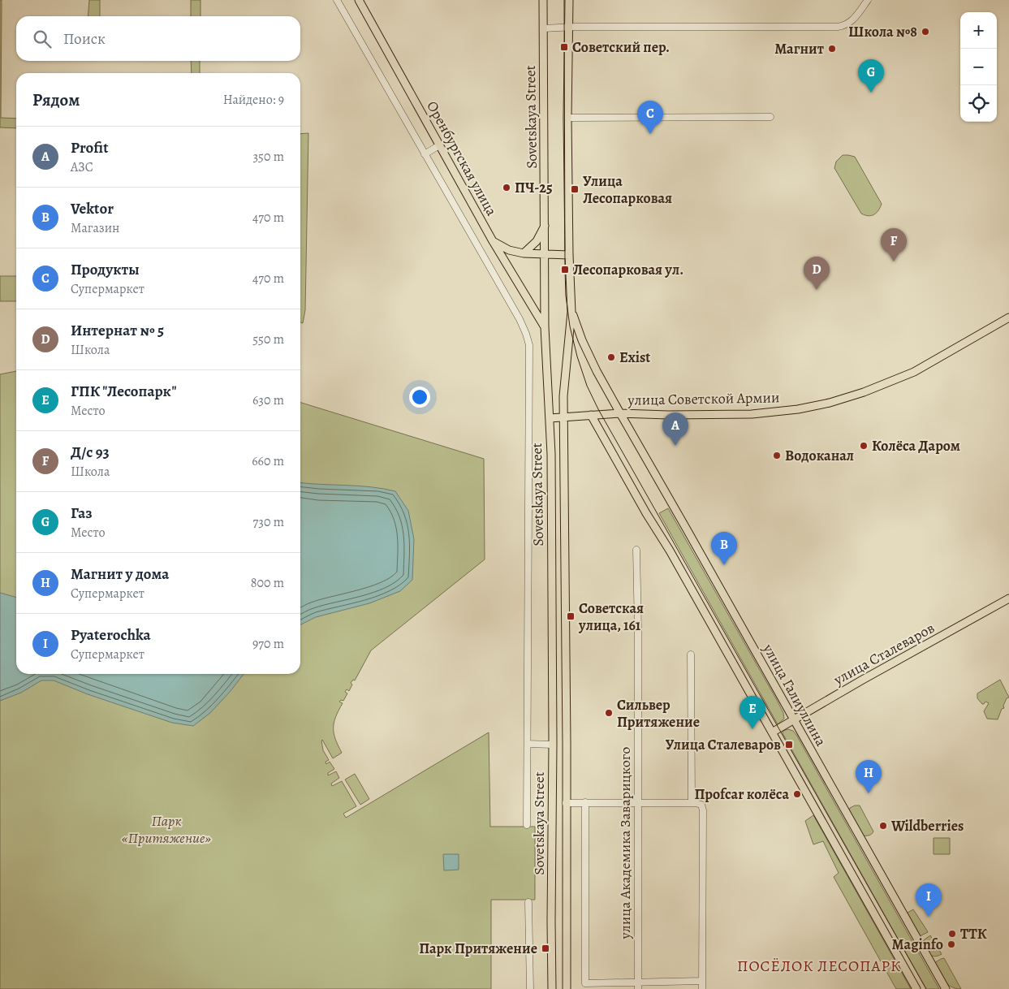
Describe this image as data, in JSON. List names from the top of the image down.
{
  "streets": {
    "main road": [
      "Sovetskaya Street",
      "Оренбургская улица",
      "улица Советской Армии",
      "улица Сталеваров",
      "улица Галиуллина"
    ],
    "street": ["улица Академика Заварицкого"]
  },
  "crossings": [
    ["Sovetskaya Street", "Оренбургская улица"],
    ["Sovetskaya Street", "улица Советской Армии"],
    ["Sovetskaya Street", "улица Галиуллина"],
    ["улица Советской Армии", "улица Галиуллина"],
    ["улица Сталеваров", "улица Галиуллина"]
  ],
  "districts": ["ПОСЁЛОК ЛЕСОПАРК"],
  "parks": ["Парк «Притяжение»"],
  "places": {
    "other": [
      "Школа №8",
      "Магнит",
      "ПЧ-25",
      "Exist",
      "Колёса Даром",
      "Водоканал",
      "Сильвер Притяжение",
      "Проfcar колёса",
      "Wildberries",
      "ТТК",
      "Maginfo"
    ],
    "transit": [
      "Советский пер.",
      "Улица Лесопарковая",
      "Лесопарковая ул.",
      "Советская улица, 161",
      "Улица Сталеваров",
      "Парк Притяжение"
    ]
  },
  "page": {
    "map_buttons": ["+", "−"],
    "search": "Поиск",
    "pins": [
      "G",
      "C",
      "F",
      "D",
      "A",
      "B",
      "E",
      "H",
      "I"
    ],
    "heading": ["Рядом", "Найдено: 9"],
    "list": [
      {
        "mark": "A",
        "name": "Profit",
        "note": "АЗС",
        "value": "350 m"
      },
      {
        "mark": "B",
        "name": "Vektor",
        "note": "Магазин",
        "value": "470 m"
      },
      {
        "mark": "C",
        "name": "Продукты",
        "note": "Супермаркет",
        "value": "470 m"
      },
      {
        "mark": "D",
        "name": "Интернат № 5",
        "note": "Школа",
        "value": "550 m"
      },
      {
        "mark": "E",
        "name": "ГПК \"Лесопарк\"",
        "note": "Место",
        "value": "630 m"
      },
      {
        "mark": "F",
        "name": "Д/с 93",
        "note": "Школа",
        "value": "660 m"
      },
      {
        "mark": "G",
        "name": "Газ",
        "note": "Место",
        "value": "730 m"
      },
      {
        "mark": "H",
        "name": "Магнит у дома",
        "note": "Супермаркет",
        "value": "800 m"
      },
      {
        "mark": "I",
        "name": "Pyaterochka",
        "note": "Супермаркет",
        "value": "970 m"
      }
    ]
  }
}
